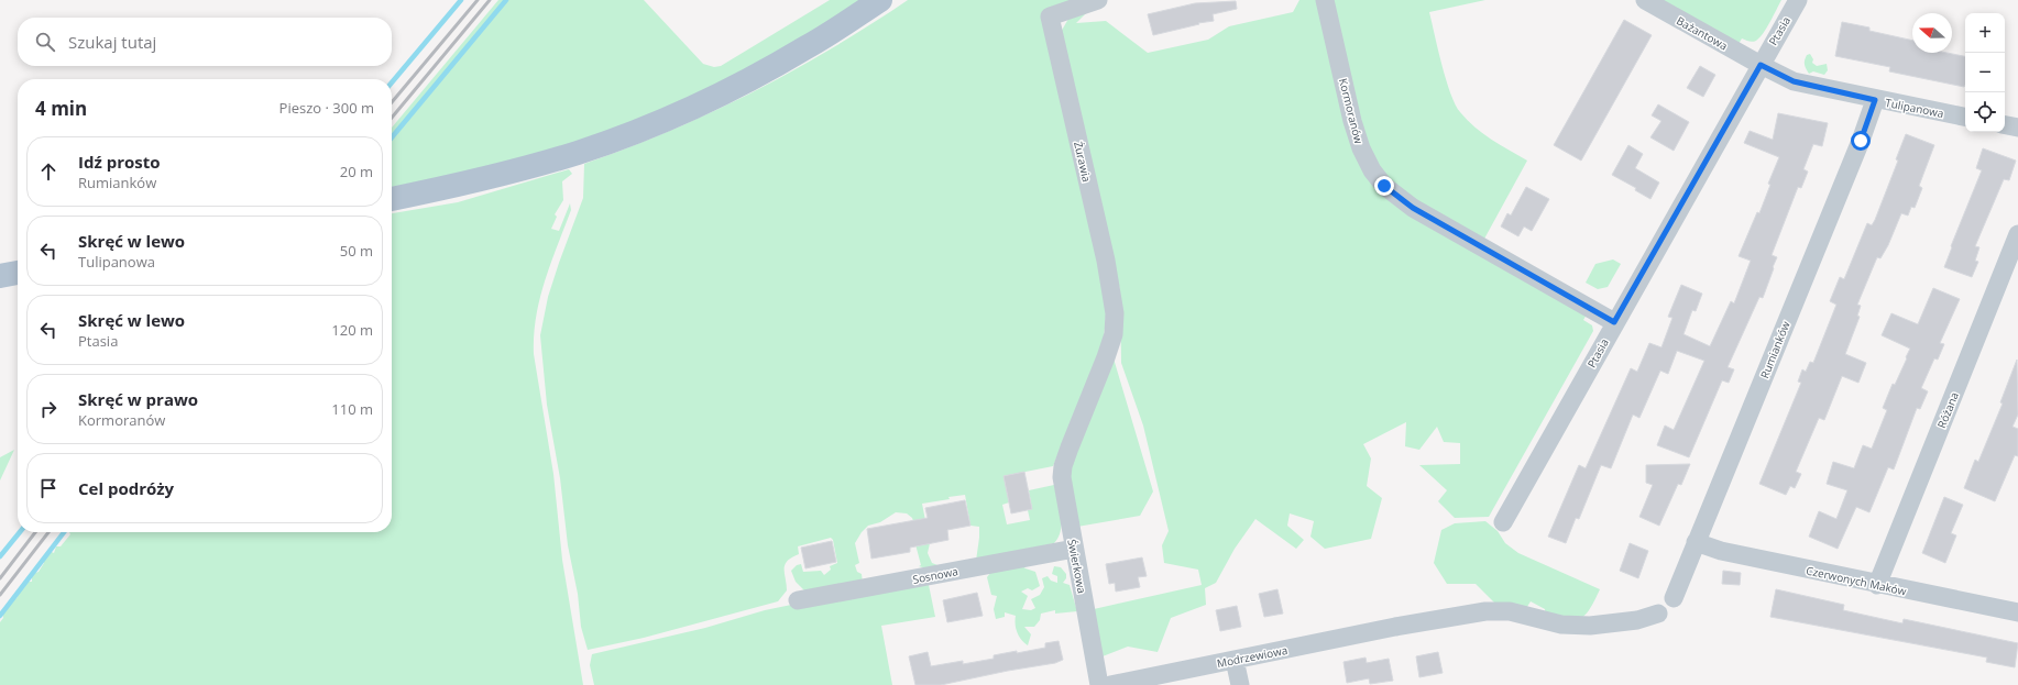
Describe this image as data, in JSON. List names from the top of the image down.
{
  "streets": {
    "street": [
      "Ptasia",
      "Bażantowa",
      "Tulipanowa",
      "Kormoranów",
      "Żurawia",
      "Rumianków",
      "Różana",
      "Świerkowa",
      "Sosnowa",
      "Czerwonych Maków",
      "Modrzewiowa"
    ]
  },
  "crossings": [
    ["Ptasia", "Bażantowa"],
    ["Ptasia", "Tulipanowa"],
    ["Ptasia", "Kormoranów"],
    ["Bażantowa", "Tulipanowa"],
    ["Tulipanowa", "Rumianków"],
    ["Żurawia", "Świerkowa"],
    ["Rumianków", "Czerwonych Maków"],
    ["Różana", "Czerwonych Maków"],
    ["Świerkowa", "Sosnowa"]
  ],
  "north": "left",
  "page": {
    "map_buttons": ["+", "−"],
    "search": "Szukaj tutaj",
    "heading": ["4 min", "Pieszo · 300 m"],
    "list": [
      ["Idź prosto", "Rumianków", "20 m"],
      ["Skręć w lewo", "Tulipanowa", "50 m"],
      ["Skręć w lewo", "Ptasia", "120 m"],
      ["Skręć w prawo", "Kormoranów", "110 m"],
      "Cel podróży"
    ]
  }
}
